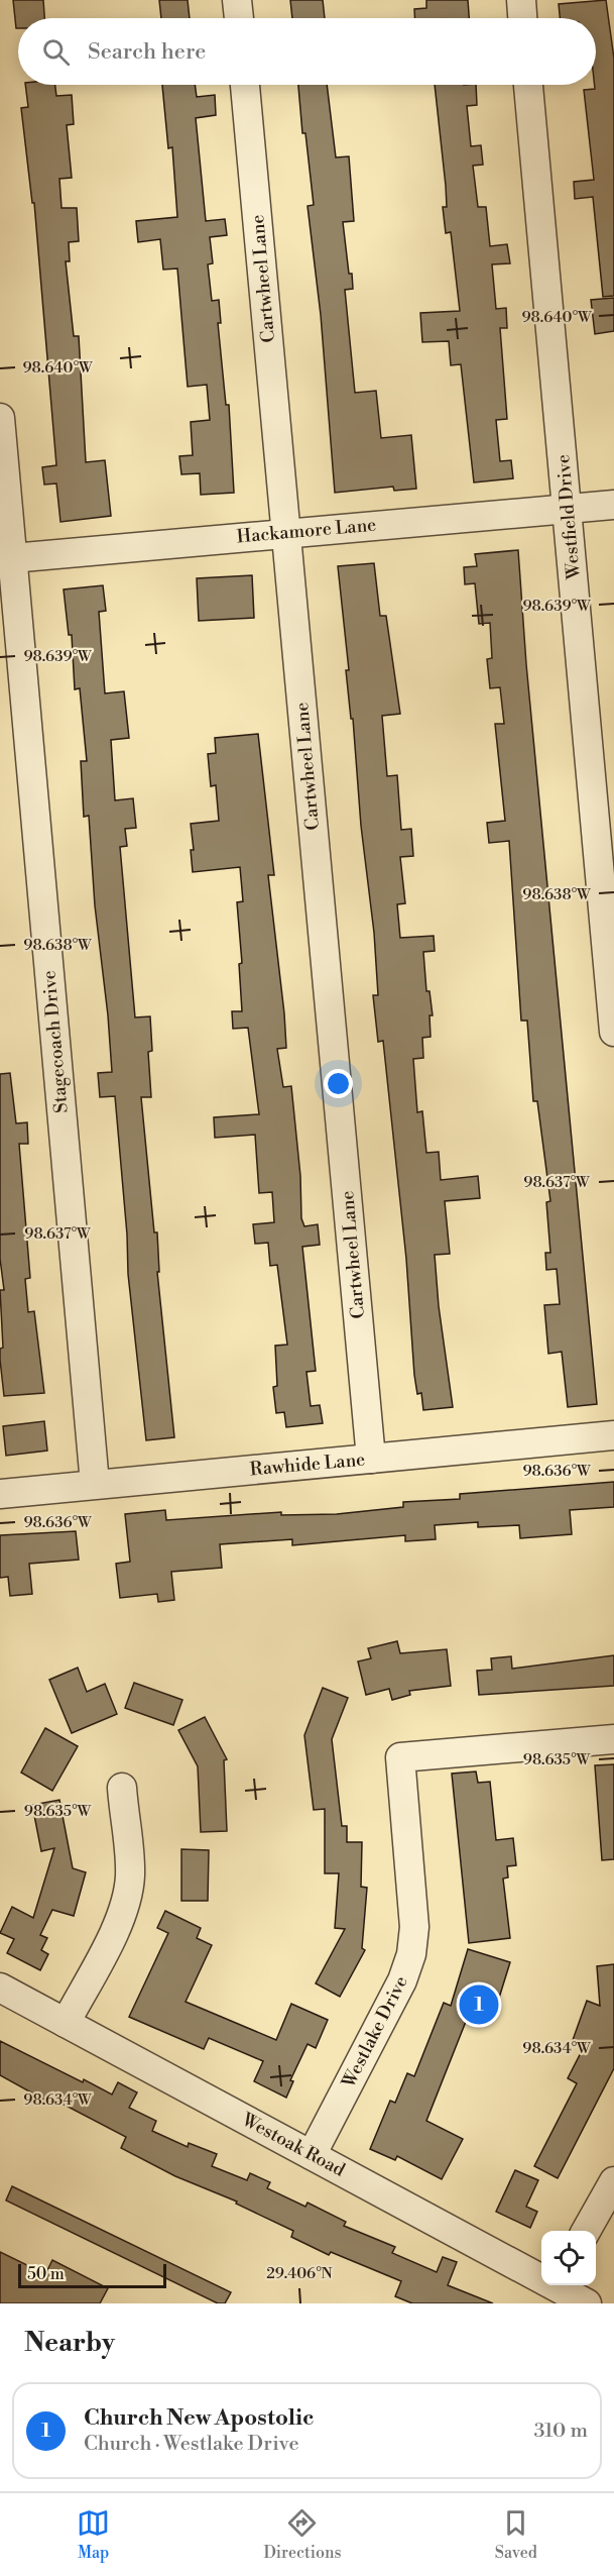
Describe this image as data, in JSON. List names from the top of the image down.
{
  "streets": {
    "street": [
      "Cartwheel Lane",
      "Westfield Drive",
      "Hackamore Lane",
      "Stagecoach Drive",
      "Rawhide Lane",
      "Westlake Drive",
      "Westoak Road"
    ]
  },
  "crossings": [
    ["Cartwheel Lane", "Hackamore Lane"],
    ["Cartwheel Lane", "Rawhide Lane"],
    ["Westfield Drive", "Hackamore Lane"],
    ["Hackamore Lane", "Stagecoach Drive"],
    ["Stagecoach Drive", "Rawhide Lane"],
    ["Westlake Drive", "Westoak Road"]
  ],
  "scale_bar": "50 m",
  "page": {
    "search": "Search here",
    "pins": "1",
    "scale": "50 m",
    "heading": "Nearby",
    "list": [
      {
        "mark": "1",
        "name": "Church New Apostolic",
        "note": "Church · Westlake Drive",
        "value": "310 m"
      }
    ],
    "nav": ["Map", "Directions", "Saved"]
  },
  "coordinates": [
    "98.640°W",
    "98.639°W",
    "98.638°W",
    "98.637°W",
    "98.636°W",
    "98.635°W",
    "98.634°W",
    "29.406°N"
  ]
}
